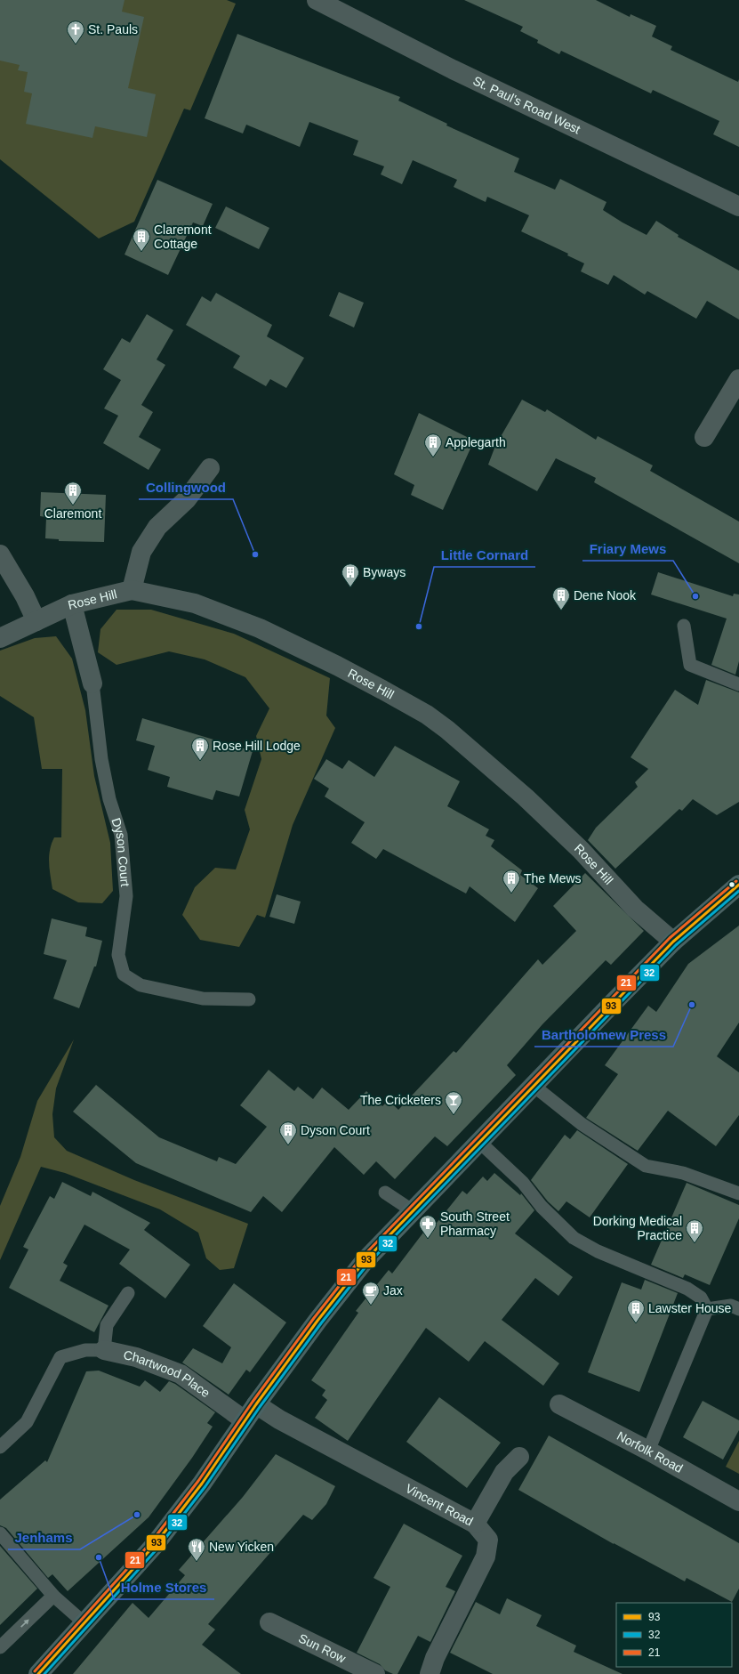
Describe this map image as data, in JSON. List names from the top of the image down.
{
  "streets": {
    "street": [
      "St. Paul's Road West",
      "Rose Hill",
      "Dyson Court",
      "Chartwood Place",
      "Norfolk Road",
      "Vincent Road",
      "Sun Row"
    ]
  },
  "crossings": [
    ["Rose Hill", "Dyson Court"]
  ],
  "places": {
    "church": ["St. Pauls"],
    "building": [
      "Claremont Cottage",
      "Applegarth",
      "Claremont",
      "Byways",
      "Dene Nook",
      "Rose Hill Lodge",
      "The Mews",
      "Dyson Court",
      "Dorking Medical Practice",
      "Lawster House"
    ],
    "other": [
      "Collingwood",
      "Friary Mews",
      "Little Cornard",
      "Bartholomew Press",
      "Jenhams",
      "Holme Stores"
    ],
    "bar": ["The Cricketers"],
    "pharmacy": ["South Street Pharmacy"],
    "cafe": ["Jax"],
    "restaurant": ["New Yicken"]
  },
  "lines": ["transit line 21", "transit line 93", "transit line 32"],
  "legend": ["93", "32", "21"]
}
